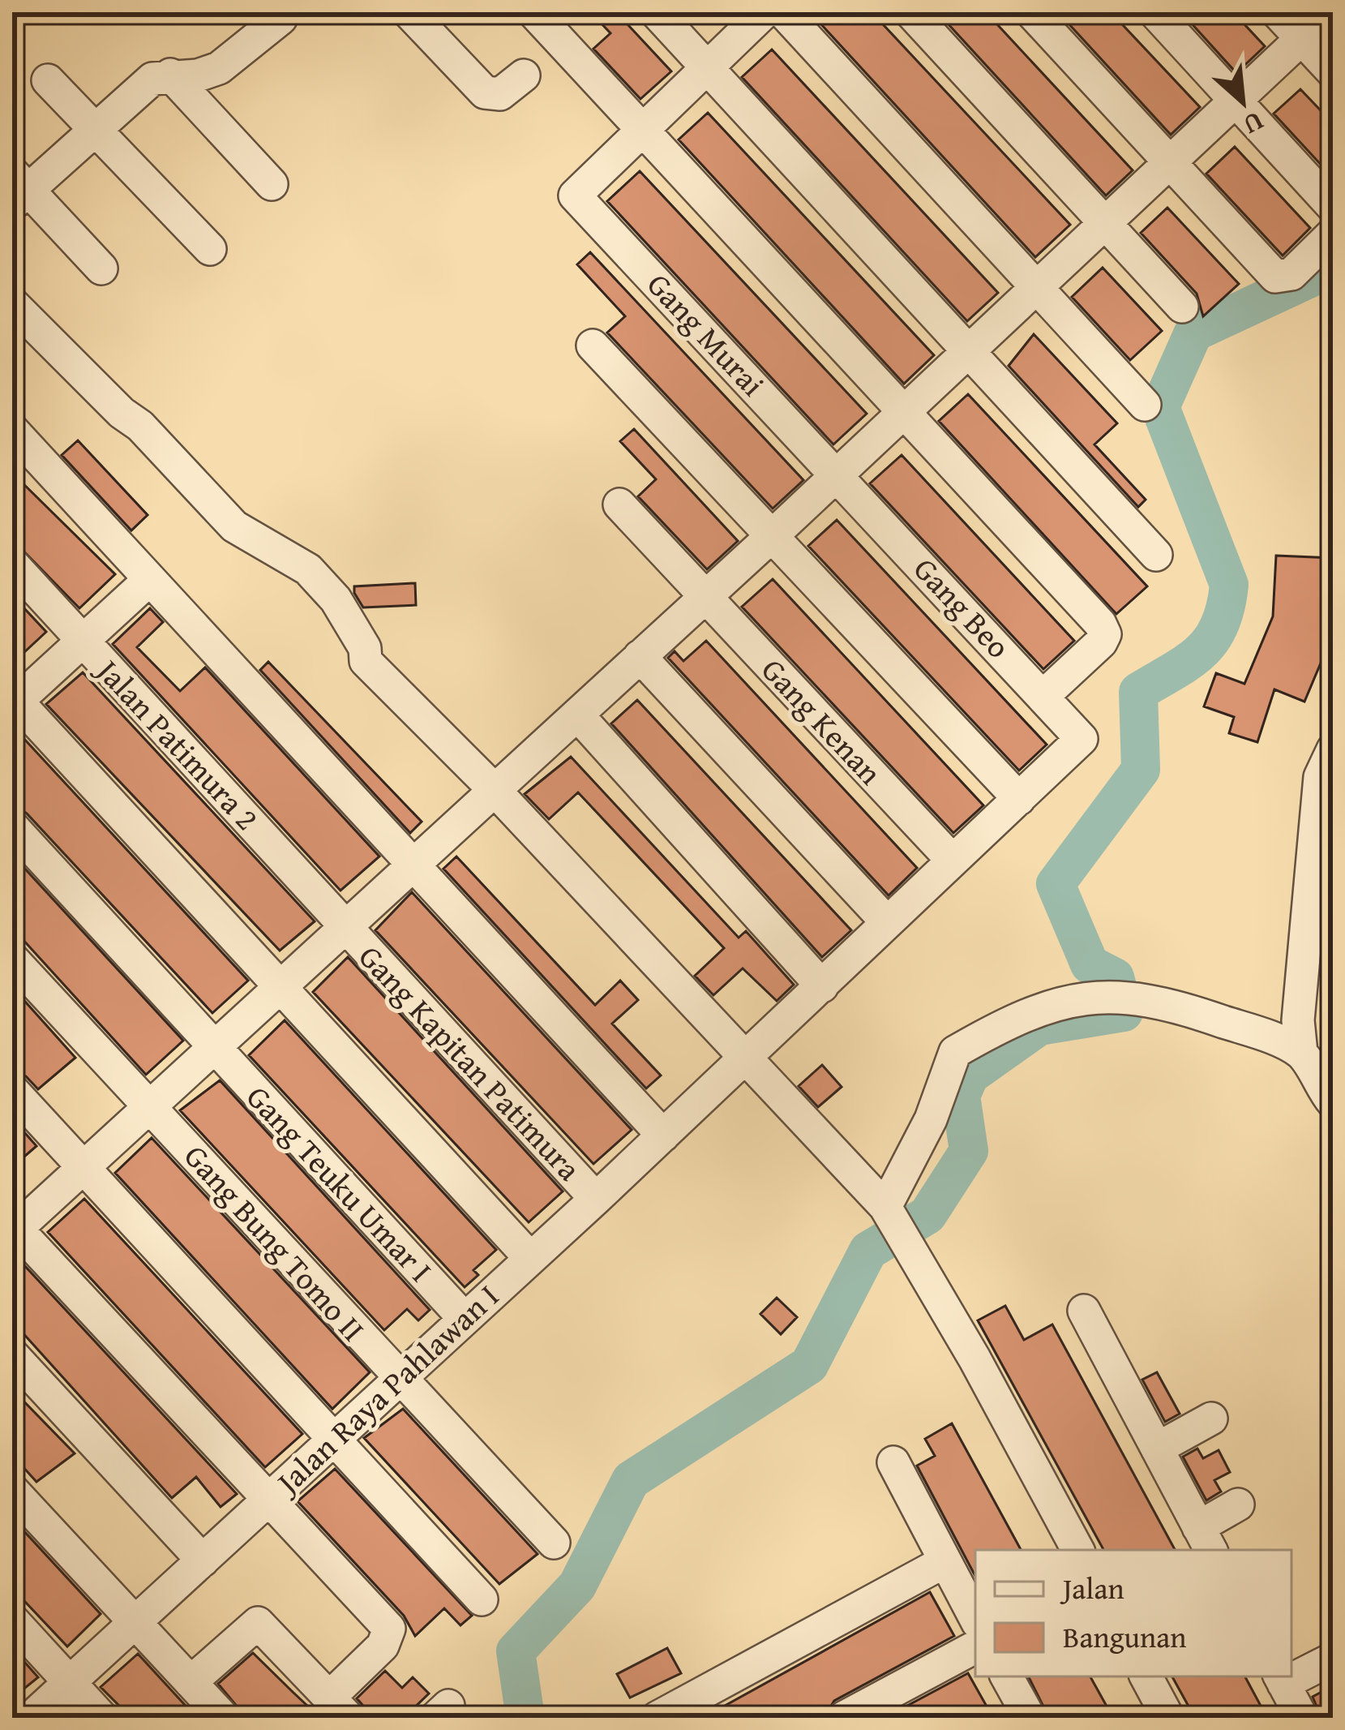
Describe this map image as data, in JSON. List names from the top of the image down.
{
  "streets": {
    "street": [
      "Gang Murai",
      "Gang Beo",
      "Gang Kenan",
      "Jalan Patimura 2",
      "Gang Kapitan Patimura",
      "Gang Teuku Umar I",
      "Gang Bung Tomo II",
      "Jalan Raya Pahlawan I"
    ]
  },
  "crossings": [
    ["Gang Murai", "Gang Beo"],
    ["Gang Beo", "Jalan Raya Pahlawan I"],
    ["Gang Kenan", "Jalan Raya Pahlawan I"],
    ["Jalan Patimura 2", "Gang Kapitan Patimura"],
    ["Gang Kapitan Patimura", "Jalan Raya Pahlawan I"],
    ["Gang Teuku Umar I", "Jalan Raya Pahlawan I"],
    ["Gang Bung Tomo II", "Jalan Raya Pahlawan I"]
  ],
  "legend": ["Jalan", "Bangunan"],
  "north": "bottom right"
}
